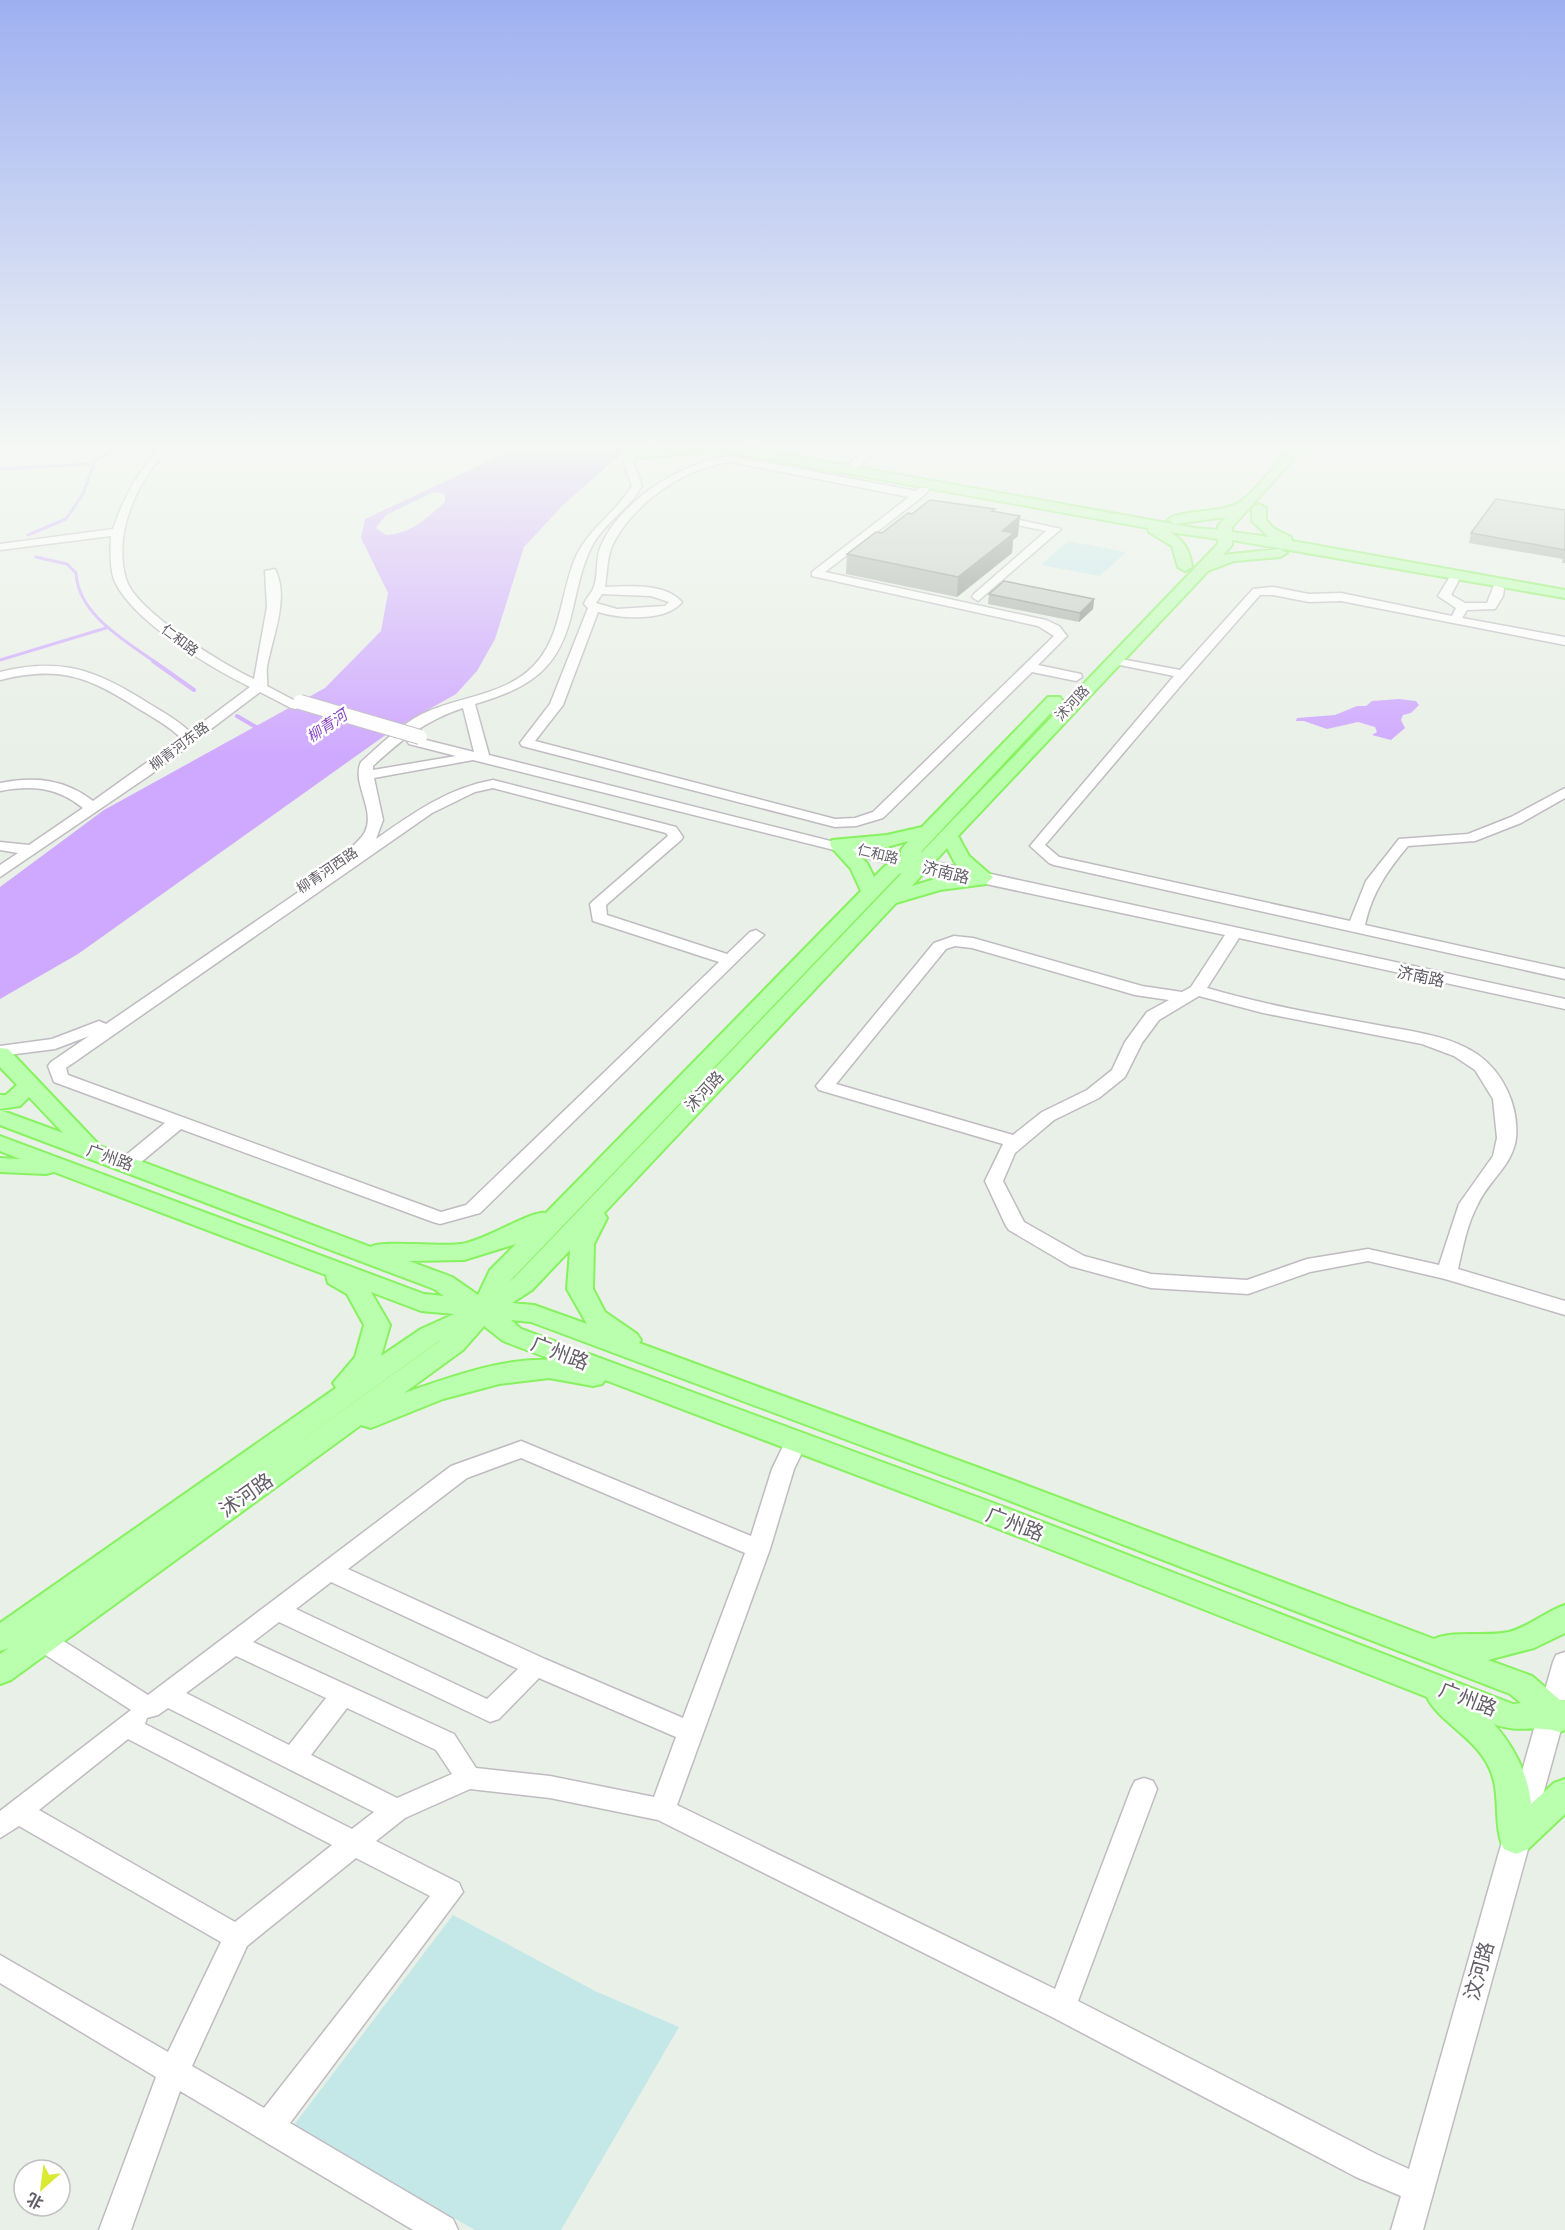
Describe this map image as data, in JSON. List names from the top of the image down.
{
  "streets": {
    "main road": ["沭河路", "广州路"],
    "street": [
      "仁和路",
      "柳青河东路",
      "柳青河西路",
      "济南路",
      "汶河路"
    ]
  },
  "crossings": [
    ["仁和路", "沭河路"],
    ["仁和路", "柳青河东路"],
    ["仁和路", "济南路"],
    ["沭河路", "济南路"],
    ["沭河路", "广州路"],
    ["广州路", "汶河路"]
  ],
  "water": ["柳青河"],
  "north": "bottom left"
}
